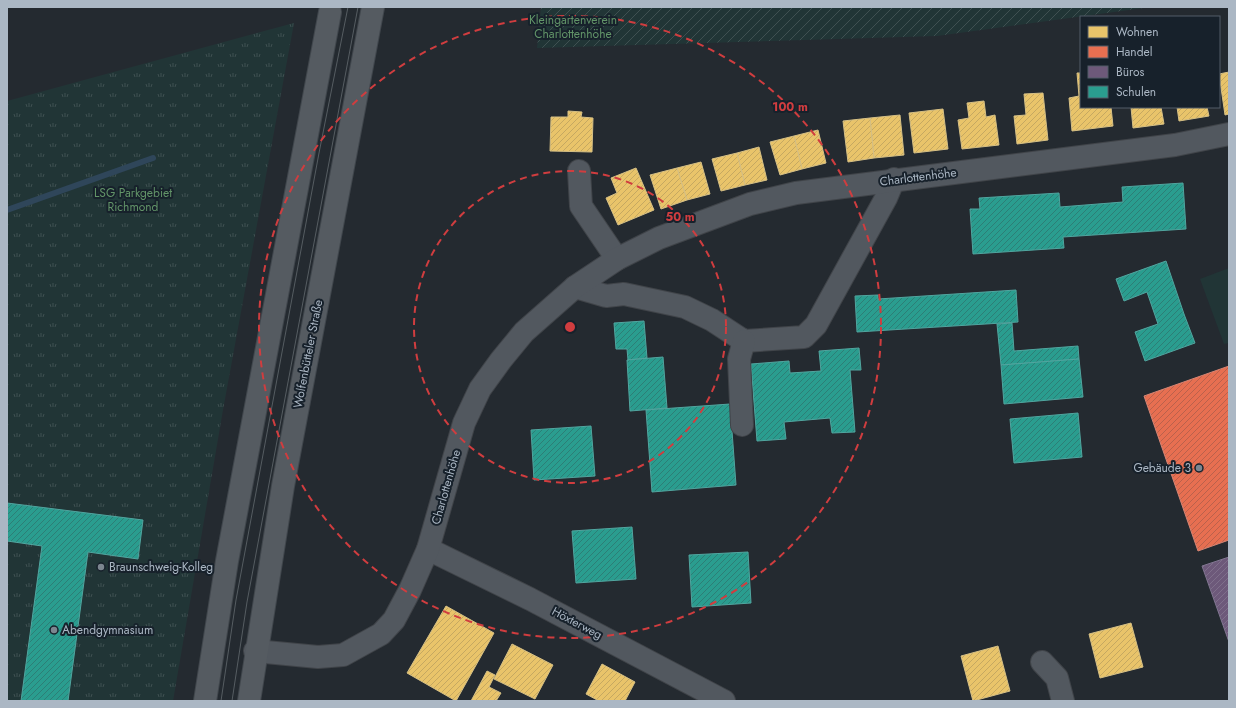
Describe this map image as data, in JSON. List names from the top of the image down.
{
  "streets": {
    "main road": ["Wolfenbütteler Straße"],
    "street": ["Charlottenhöhe", "Höxterweg"]
  },
  "crossings": [
    ["Charlottenhöhe", "Wolfenbütteler Straße"],
    ["Charlottenhöhe", "Höxterweg"]
  ],
  "parks": ["Kleingartenverein Charlottenhöhe", "LSG Parkgebiet Richmond"],
  "places": ["Gebäude 3", "Braunschweig-Kolleg", "Abendgymnasium"],
  "legend": [
    "Wohnen",
    "Handel",
    "Büros",
    "Schulen"
  ],
  "rings": ["100 m", "50 m"]
}
